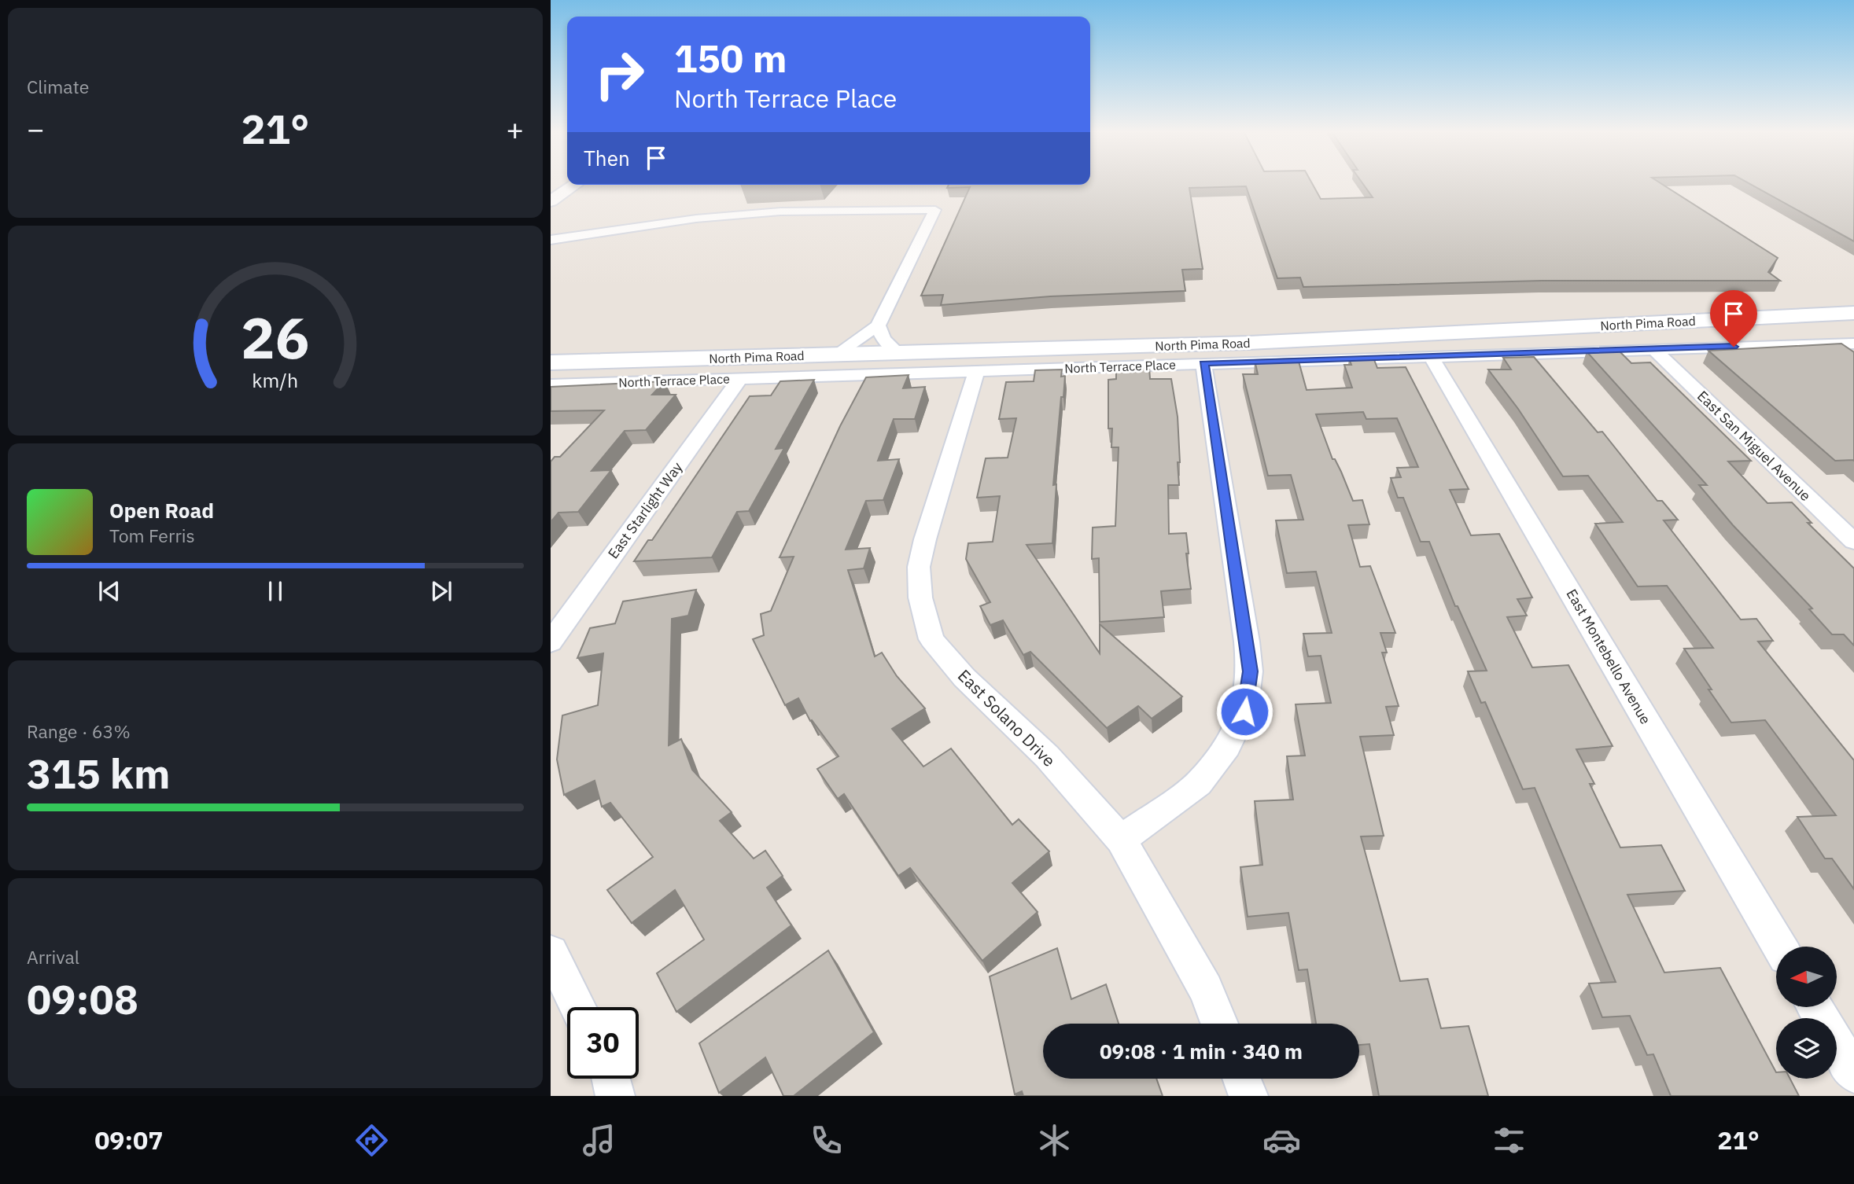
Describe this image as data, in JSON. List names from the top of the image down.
{
  "streets": {
    "main road": ["North Pima Road"],
    "street": [
      "North Terrace Place",
      "East San Miguel Avenue",
      "East Starlight Way",
      "East Montebello Avenue",
      "East Solano Drive"
    ]
  },
  "crossings": [
    ["North Terrace Place", "East San Miguel Avenue"],
    ["North Terrace Place", "East Starlight Way"],
    ["North Terrace Place", "East Montebello Avenue"],
    ["North Terrace Place", "East Solano Drive"]
  ],
  "north": "left",
  "page": {
    "tile": [
      "Climate",
      ["Range · 63%", "315 km"],
      ["Arrival", "09:08"]
    ],
    "turn": ["150 m", "North Terrace Place"],
    "heat": ["−", "21°", "+"],
    "then": "Then",
    "song": ["Open Road", "Tom Ferris"],
    "limit": "30",
    "trip": "09:08 · 1 min · 340 m",
    "tabs": ["09:07", "21°"],
    "gauge": ["26", "km/h"]
  }
}
